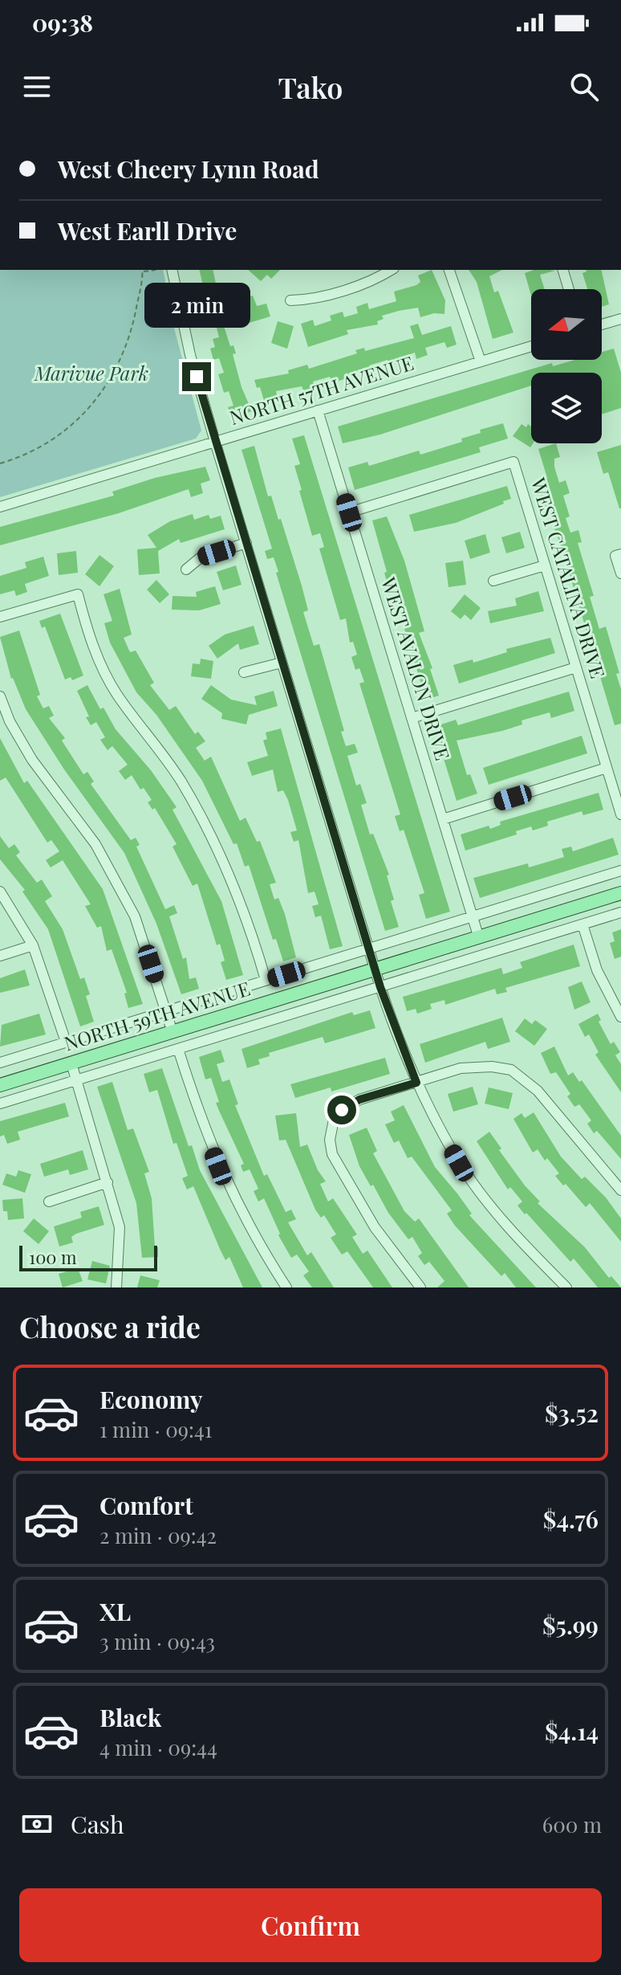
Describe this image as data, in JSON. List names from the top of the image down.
{
  "streets": {
    "main road": ["NORTH 59TH AVENUE"],
    "street": ["NORTH 57TH AVENUE", "WEST CATALINA DRIVE", "WEST AVALON DRIVE"]
  },
  "crossings": [
    ["NORTH 57TH AVENUE", "WEST AVALON DRIVE"],
    ["WEST CATALINA DRIVE", "WEST AVALON DRIVE"],
    ["WEST AVALON DRIVE", "NORTH 59TH AVENUE"]
  ],
  "parks": ["Marivue Park"],
  "scale_bar": "100 m",
  "north": "left",
  "page": {
    "status": "09:38",
    "header": "Tako",
    "banner": ["West Cheery Lynn Road", "West Earll Drive"],
    "bubble": "2 min",
    "scale": "100 m",
    "heading": "Choose a ride",
    "list": [
      {
        "name": "Economy",
        "note": "1 min · 09:41",
        "value": "$3.52"
      },
      {
        "name": "Comfort",
        "note": "2 min · 09:42",
        "value": "$4.76"
      },
      {
        "name": "XL",
        "note": "3 min · 09:43",
        "value": "$5.99"
      },
      {
        "name": "Black",
        "note": "4 min · 09:44",
        "value": "$4.14"
      }
    ],
    "pay": ["Cash", "600 m"],
    "buttons": "Confirm"
  }
}
